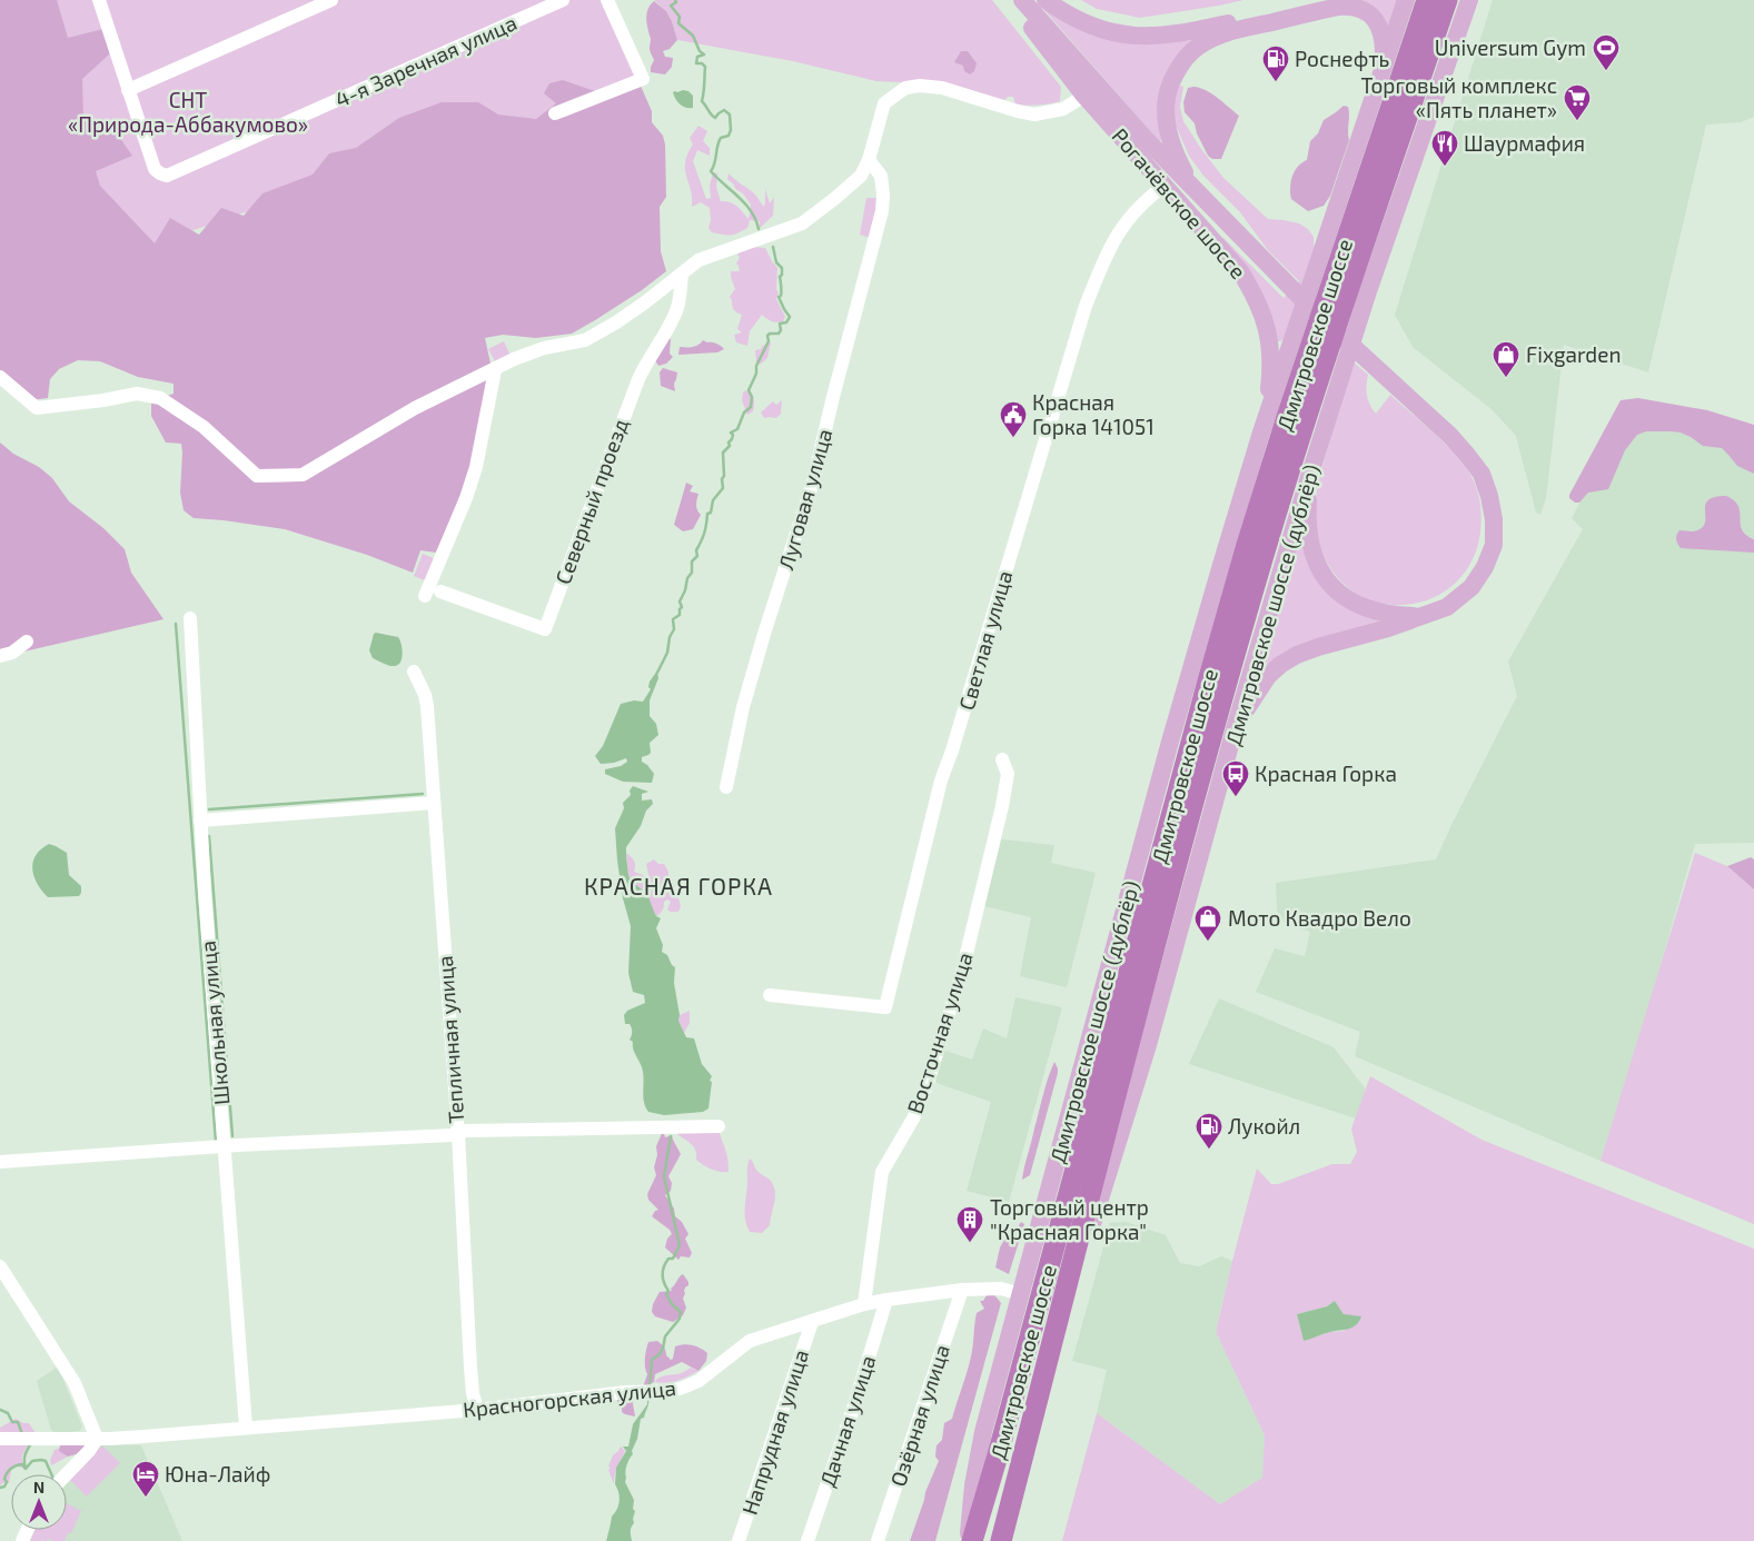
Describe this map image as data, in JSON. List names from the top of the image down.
{
  "streets": {
    "highway": ["Дмитровское шоссе"],
    "main road": ["Рогачёвское шоссе", "Дмитровское шоссе (дублёр)"],
    "street": [
      "4-я Заречная улица",
      "Луговая улица",
      "Северный проезд",
      "Светлая улица",
      "Школьная улица",
      "Восточная улица",
      "Тепличная улица",
      "Красногорская улица",
      "Озёрная улица",
      "Дачная улица",
      "Напрудная улица"
    ]
  },
  "crossings": [
    ["Рогачёвское шоссе", "Дмитровское шоссе (дублёр)"],
    ["Рогачёвское шоссе", "Светлая улица"],
    ["Дмитровское шоссе", "Дмитровское шоссе (дублёр)"],
    ["Дмитровское шоссе (дублёр)", "Красногорская улица"],
    ["Школьная улица", "Красногорская улица"],
    ["Восточная улица", "Красногорская улица"],
    ["Тепличная улица", "Красногорская улица"],
    ["Красногорская улица", "Озёрная улица"],
    ["Красногорская улица", "Дачная улица"],
    ["Красногорская улица", "Напрудная улица"]
  ],
  "districts": ["КРАСНАЯ ГОРКА"],
  "parks": ["СНТ «Природа-Аббакумово»"],
  "places": {
    "sports": ["Universum Gym"],
    "fuel station": ["Роснефть", "Лукойл"],
    "supermarket": ["Торговый комплекс «Пять планет»"],
    "restaurant": ["Шаурмафия"],
    "shop": ["Fixgarden", "Мото Квадро Вело"],
    "public building": ["Красная Горка 141051"],
    "bus stop": ["Красная Горка"],
    "building": ["Торговый центр \"Красная Горка\""],
    "hotel": ["Юна-Лайф"]
  },
  "north": "top"
}
